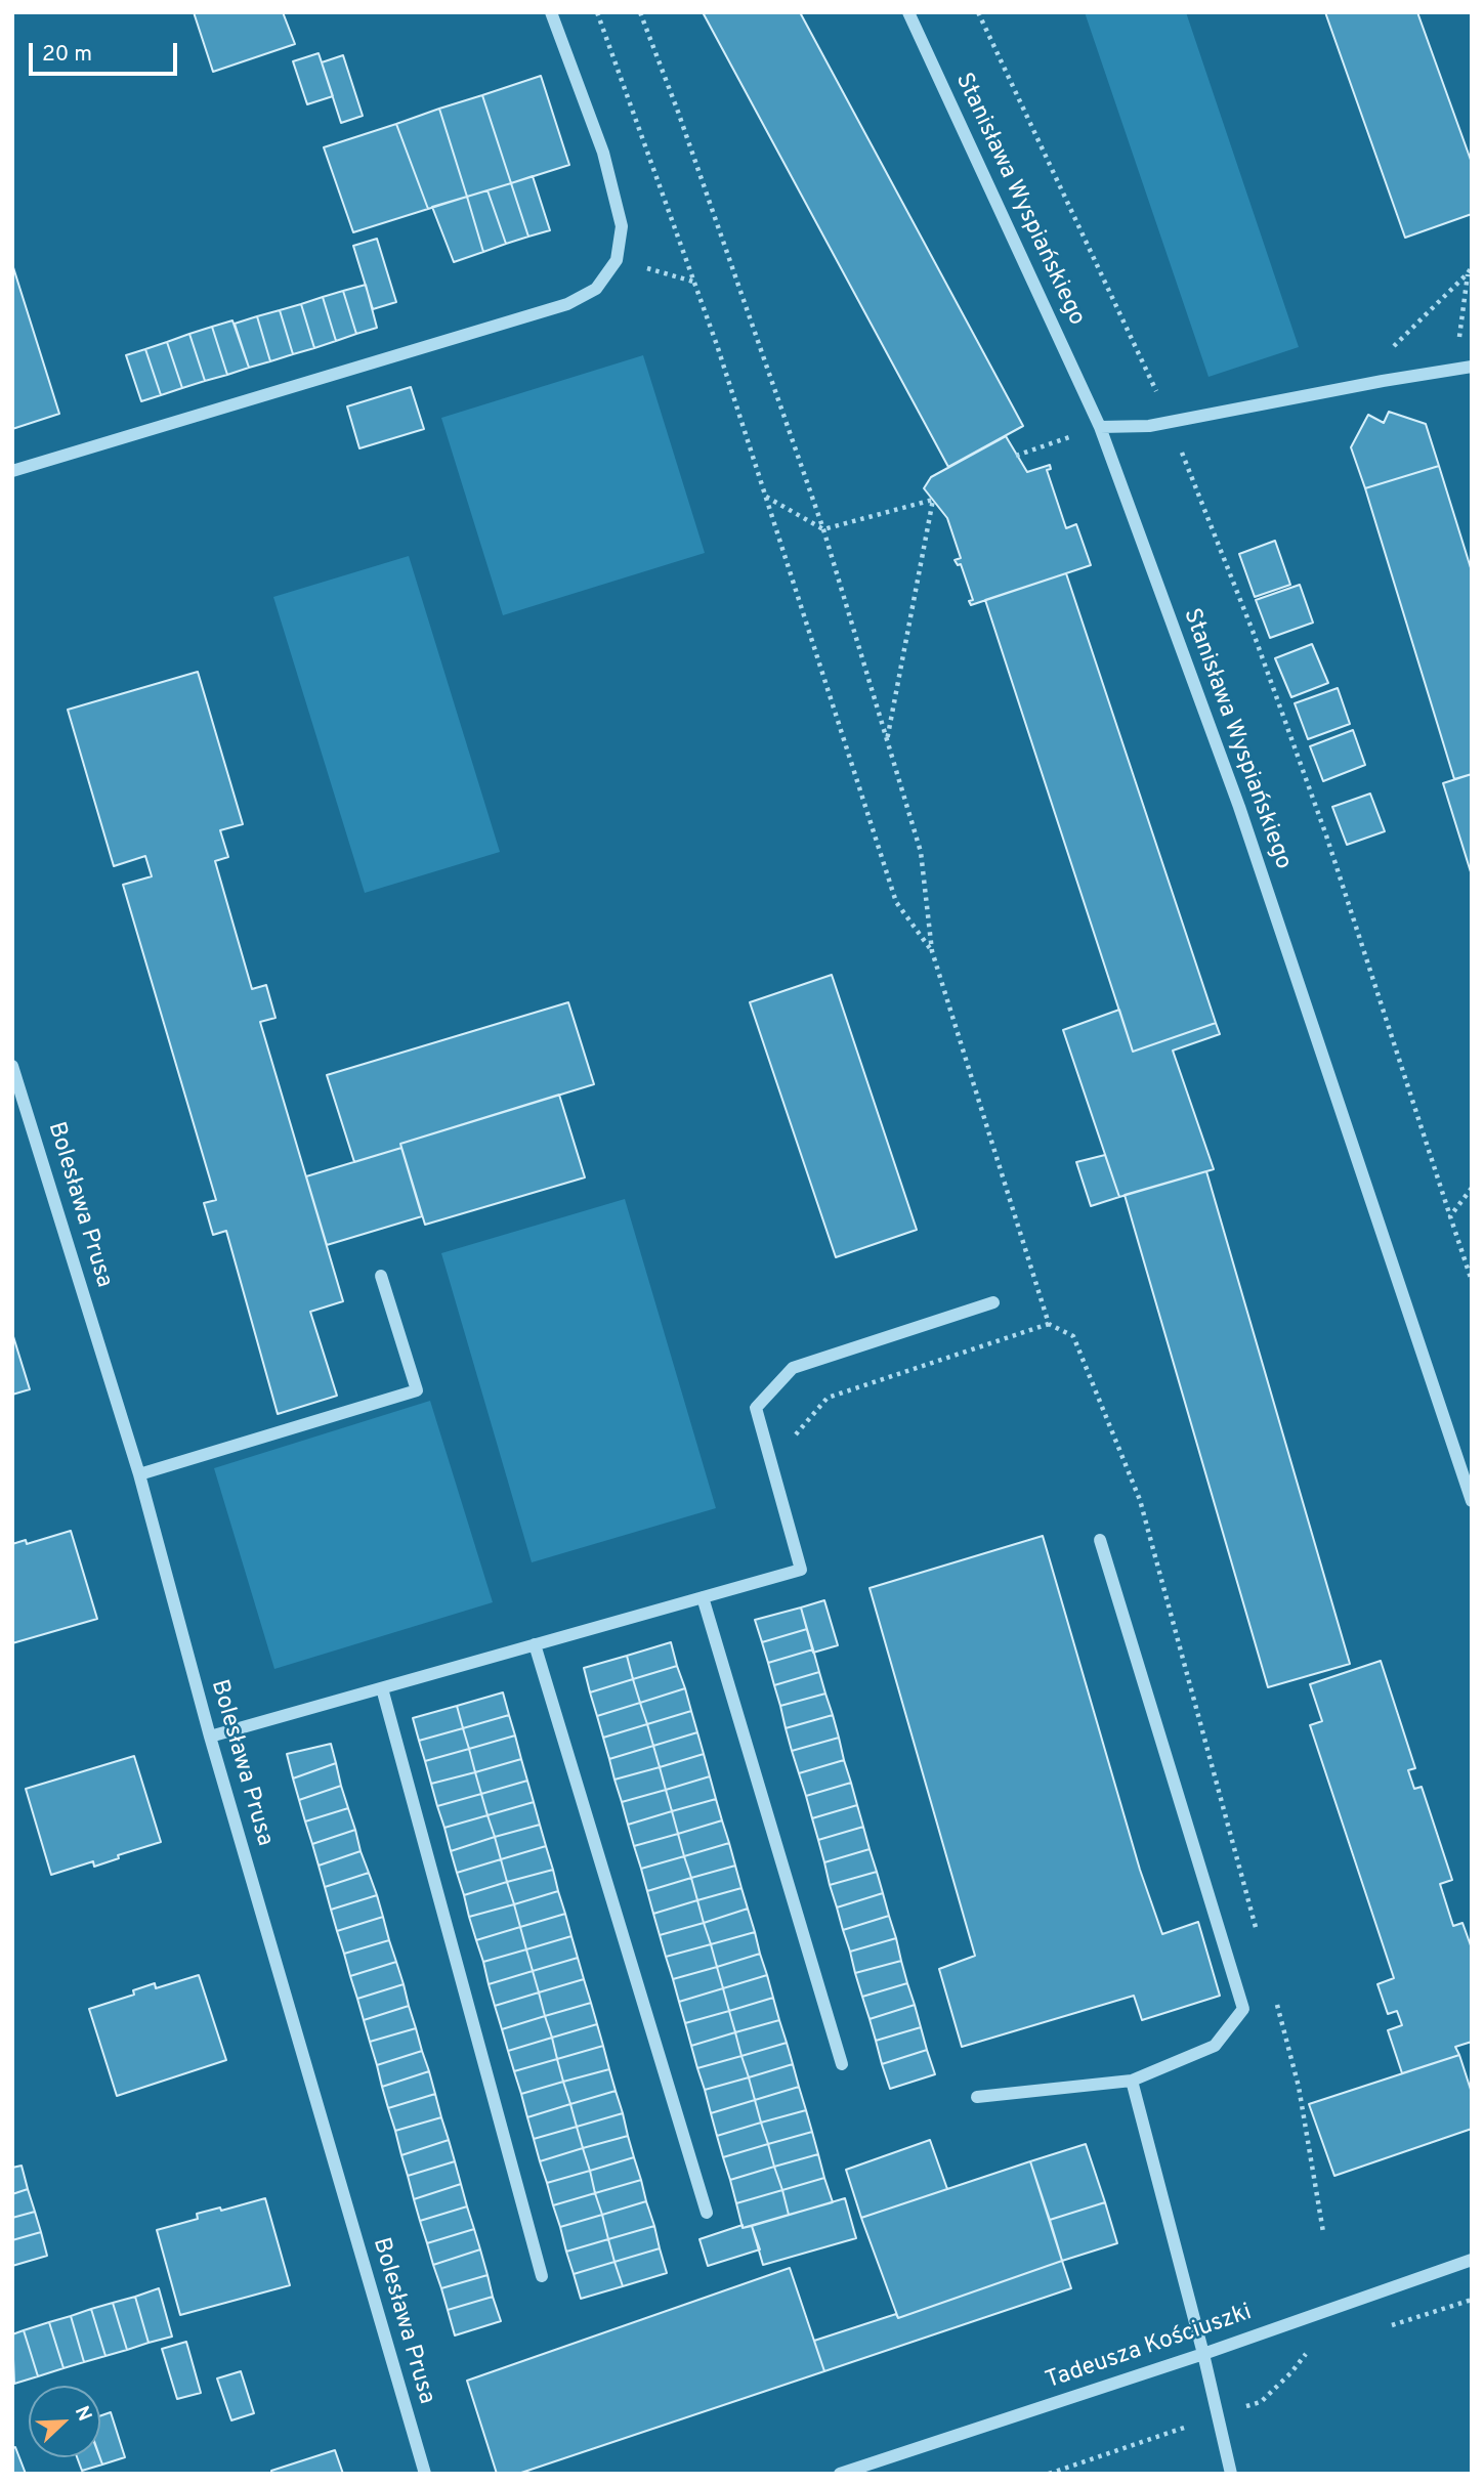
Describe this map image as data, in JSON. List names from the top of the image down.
{
  "streets": {
    "street": ["Stanisława Wyspiańskiego", "Bolesława Prusa", "Tadeusza Kościuszki"]
  },
  "scale_bar": "20 m",
  "north": "top right"
}
